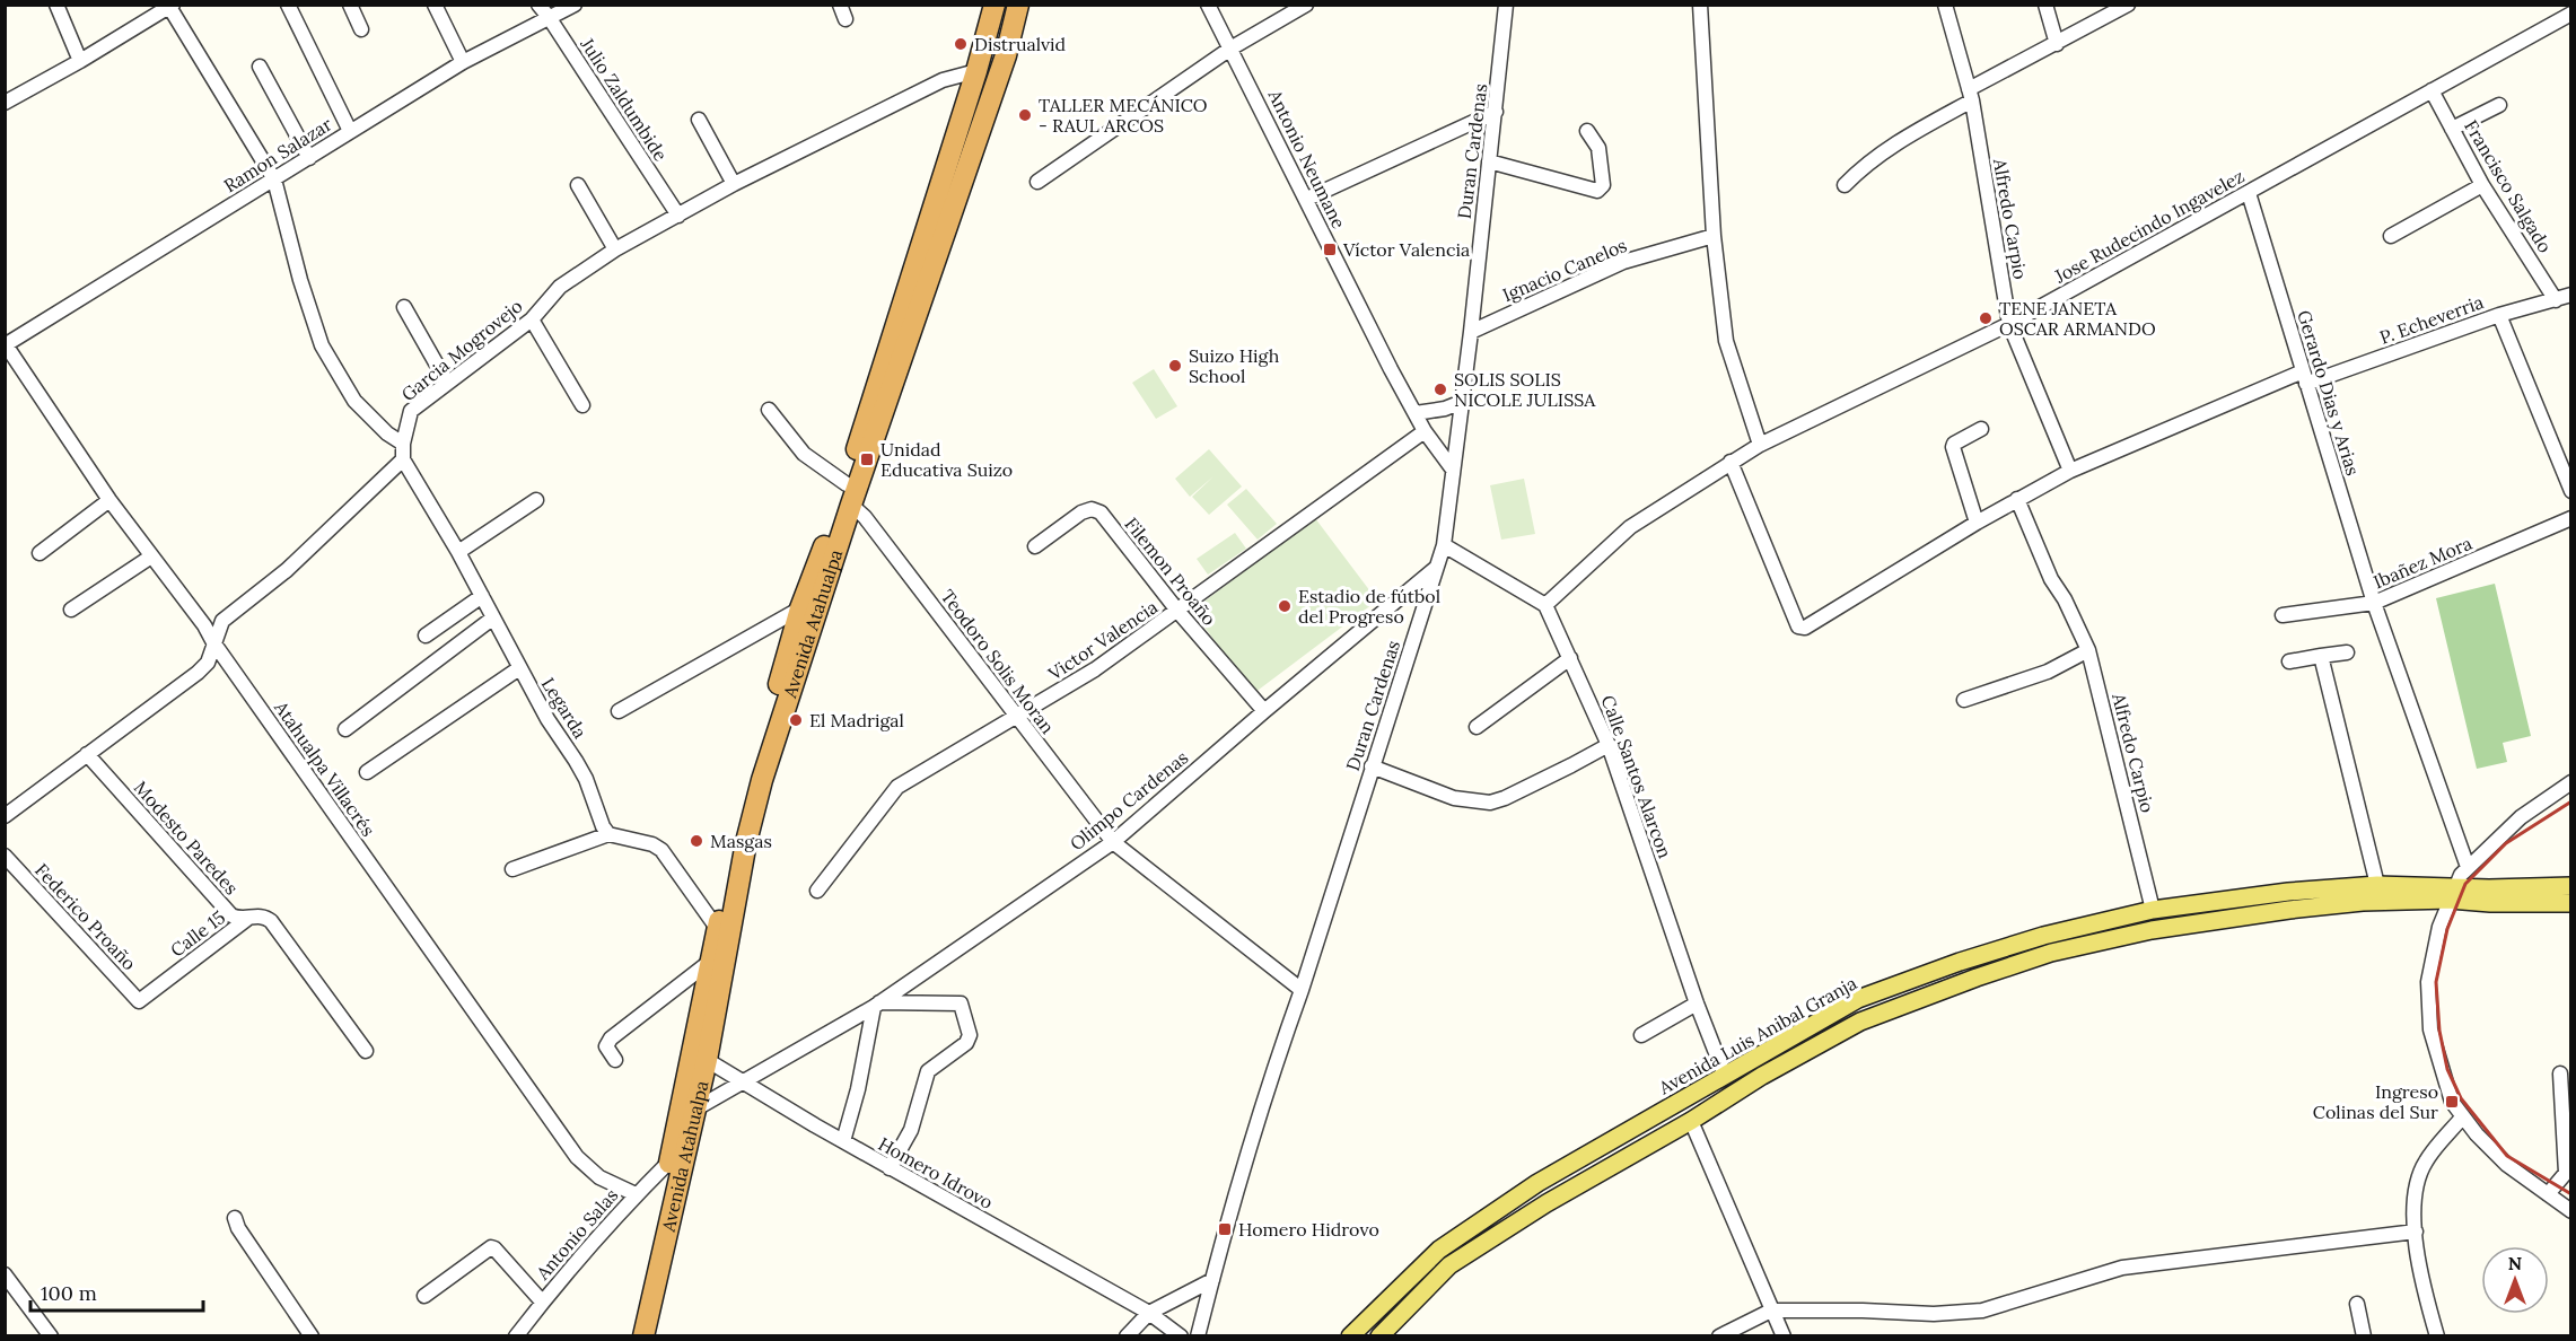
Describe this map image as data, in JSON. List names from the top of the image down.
{
  "streets": {
    "highway": ["Avenida Atahualpa"],
    "main road": ["Avenida Luis Anibal Granja"],
    "street": [
      "Julio Zaldumbide",
      "Duran Cardenas",
      "Ramon Salazar",
      "Antonio Neumane",
      "Francisco Salgado",
      "Alfredo Carpio",
      "Jose Rudecindo Ingavelez",
      "Ignacio Canelos",
      "P. Echeverria",
      "Garcia Mogrovejo",
      "Gerardo Dias y Arias",
      "Ibañez Mora",
      "Filemon Proaño",
      "Victor Valencia",
      "Teodoro Solis Moran",
      "Legarda",
      "Atahualpa Villacrés",
      "Calle Santos Alarcon",
      "Olimpo Cardenas",
      "Modesto Paredes",
      "Federico Proaño",
      "Calle 15",
      "Homero Idrovo",
      "Antonio Salas"
    ]
  },
  "crossings": [
    ["Julio Zaldumbide", "Ramon Salazar"],
    ["Julio Zaldumbide", "Garcia Mogrovejo"],
    ["Duran Cardenas", "Antonio Neumane"],
    ["Duran Cardenas", "Ignacio Canelos"],
    ["Duran Cardenas", "Teodoro Solis Moran"],
    ["Duran Cardenas", "Olimpo Cardenas"],
    ["Ramon Salazar", "Atahualpa Villacrés"],
    ["Antonio Neumane", "Victor Valencia"],
    ["Francisco Salgado", "Jose Rudecindo Ingavelez"],
    ["Francisco Salgado", "P. Echeverria"],
    ["Alfredo Carpio", "Jose Rudecindo Ingavelez"],
    ["Alfredo Carpio", "P. Echeverria"],
    ["Alfredo Carpio", "Avenida Luis Anibal Granja"],
    ["Jose Rudecindo Ingavelez", "P. Echeverria"],
    ["Jose Rudecindo Ingavelez", "Gerardo Dias y Arias"],
    ["Jose Rudecindo Ingavelez", "Calle Santos Alarcon"],
    ["P. Echeverria", "Gerardo Dias y Arias"],
    ["Garcia Mogrovejo", "Avenida Atahualpa"],
    ["Garcia Mogrovejo", "Legarda"],
    ["Gerardo Dias y Arias", "Ibañez Mora"],
    ["Filemon Proaño", "Victor Valencia"],
    ["Filemon Proaño", "Olimpo Cardenas"],
    ["Avenida Atahualpa", "Teodoro Solis Moran"],
    ["Avenida Atahualpa", "Olimpo Cardenas"],
    ["Avenida Atahualpa", "Homero Idrovo"],
    ["Avenida Atahualpa", "Antonio Salas"],
    ["Victor Valencia", "Teodoro Solis Moran"],
    ["Teodoro Solis Moran", "Olimpo Cardenas"],
    ["Atahualpa Villacrés", "Antonio Salas"],
    ["Calle Santos Alarcon", "Avenida Luis Anibal Granja"],
    ["Olimpo Cardenas", "Homero Idrovo"],
    ["Modesto Paredes", "Calle 15"],
    ["Federico Proaño", "Calle 15"]
  ],
  "places": {
    "other": [
      "Distrualvid",
      "TALLER MECÁNICO - RAUL ARCOS",
      "TENE JANETA OSCAR ARMANDO",
      "Suizo High School",
      "SOLIS SOLIS NICOLE JULISSA",
      "Estadio de fútbol del Progreso",
      "El Madrigal",
      "Masgas"
    ],
    "transit": [
      "Víctor Valencia",
      "Unidad Educativa Suizo",
      "Ingreso Colinas del Sur",
      "Homero Hidrovo"
    ]
  },
  "scale_bar": "100 m",
  "north": "top"
}
